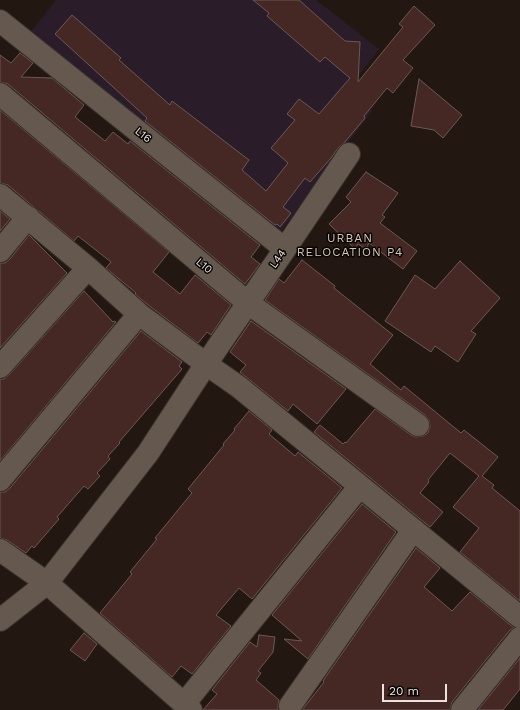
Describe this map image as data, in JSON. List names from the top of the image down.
{
  "streets": {
    "street": ["L16", "L44", "L10"]
  },
  "crossings": [
    ["L16", "L44"],
    ["L44", "L10"]
  ],
  "districts": ["URBAN RELOCATION P4"],
  "scale_bar": "20 m"
}
